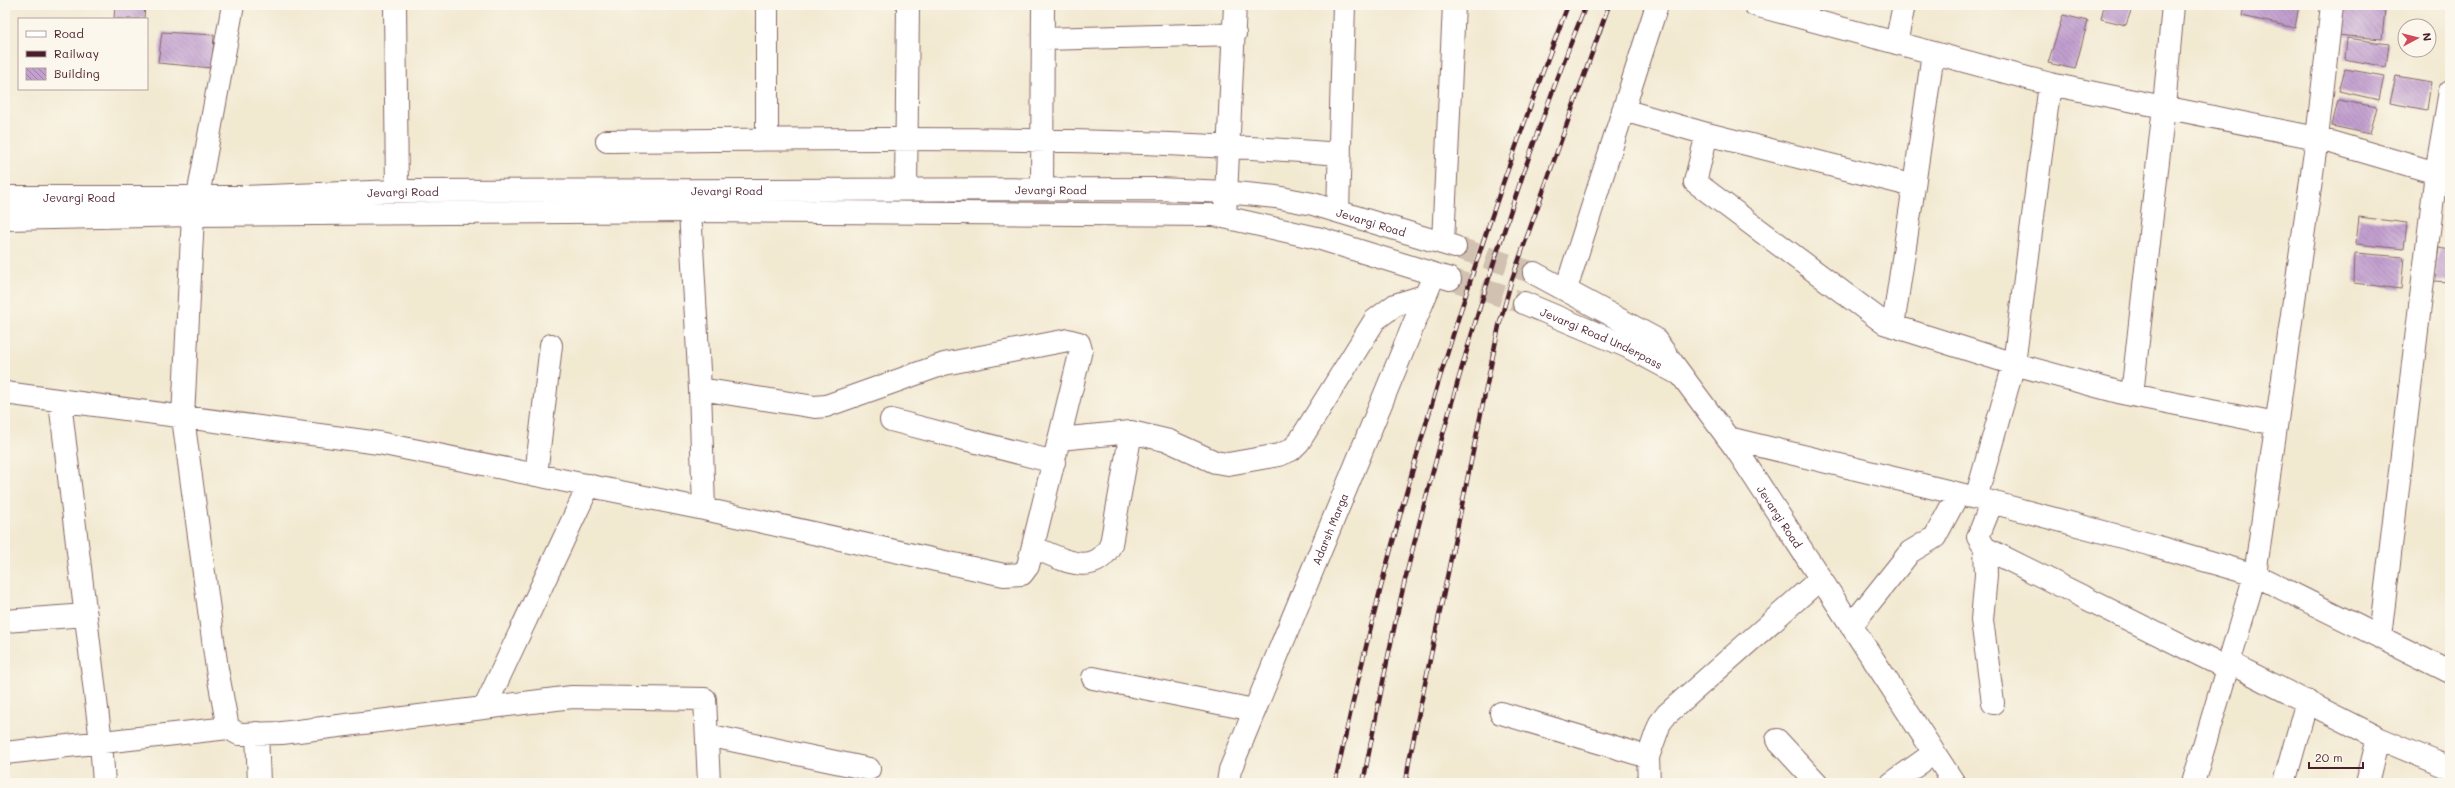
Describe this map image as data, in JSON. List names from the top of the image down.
{
  "streets": {
    "street": ["Jevargi Road", "Jevargi Road Underpass", "Adarsh Marga"]
  },
  "crossings": [
    ["Jevargi Road", "Jevargi Road Underpass"]
  ],
  "legend": ["Road", "Railway", "Building"],
  "scale_bar": "20 m",
  "north": "right"
}
